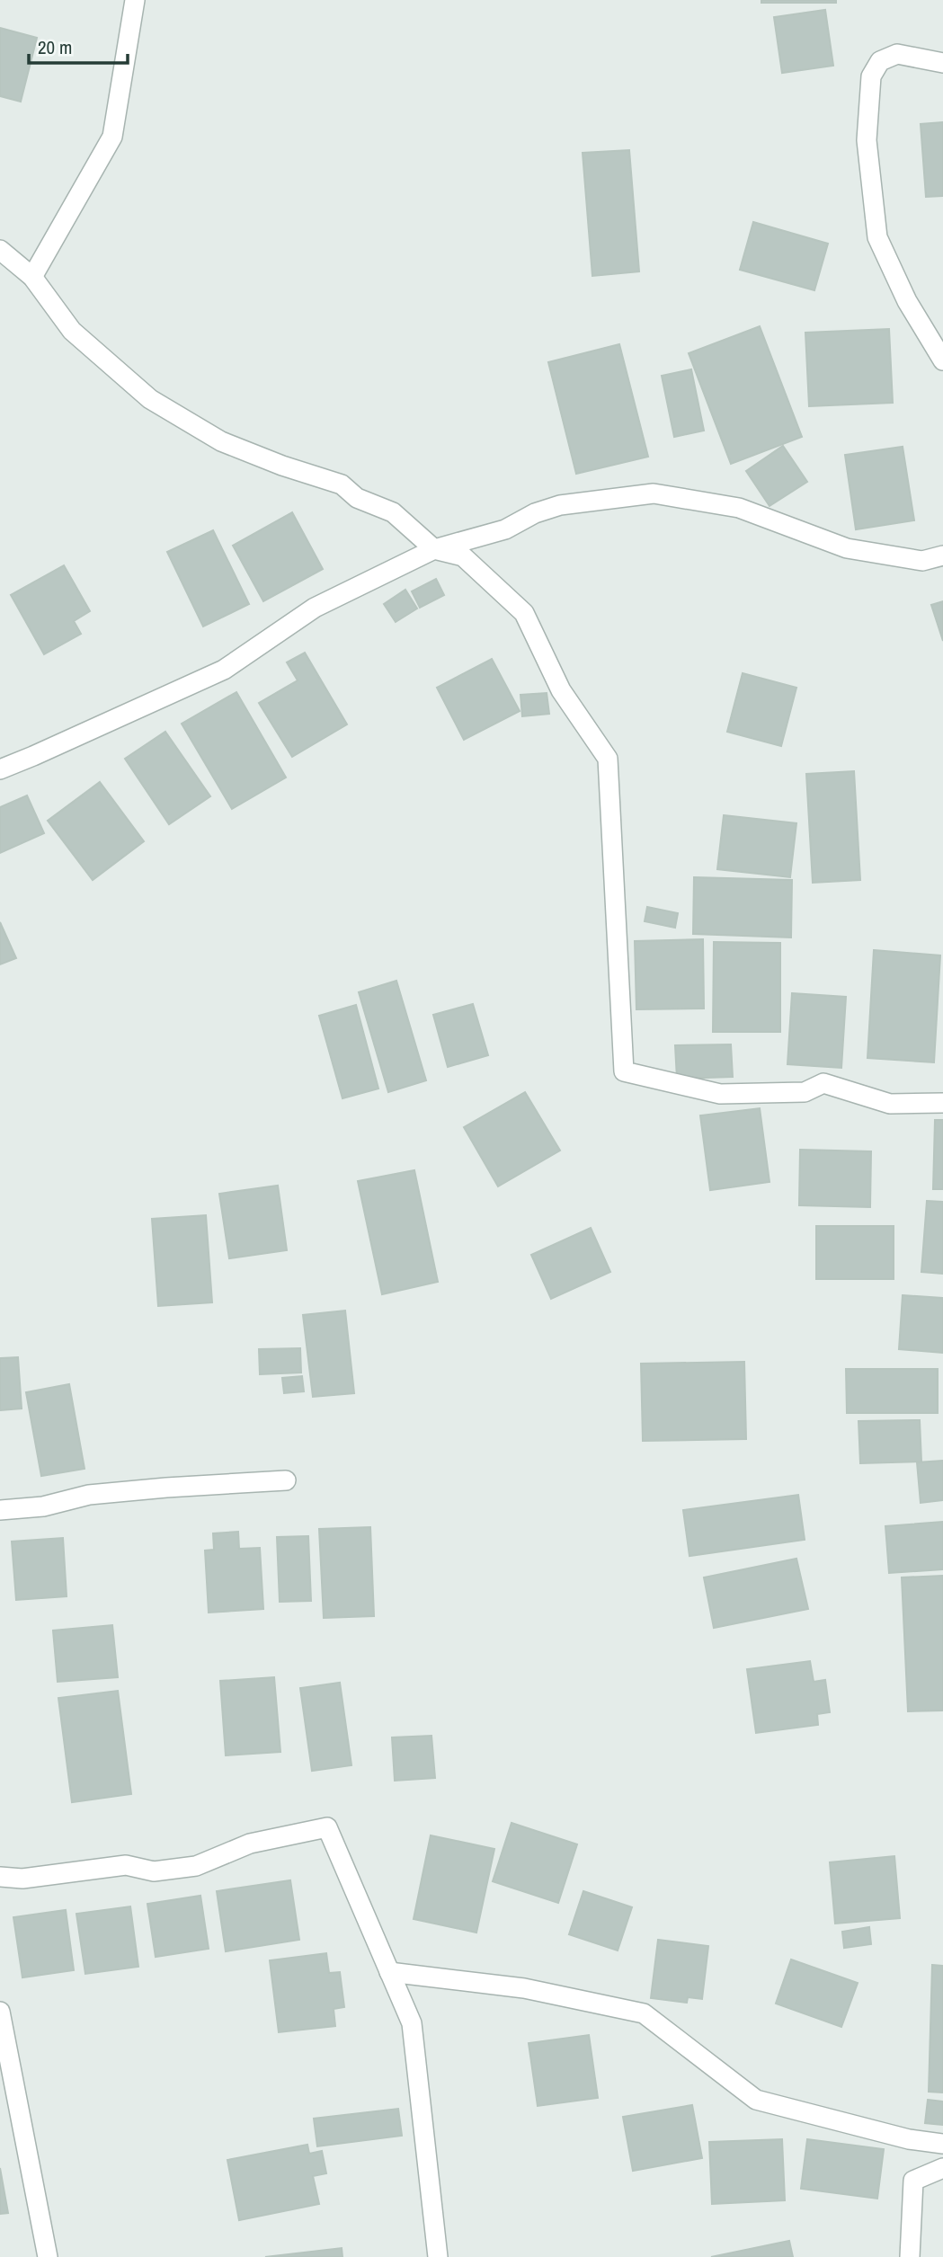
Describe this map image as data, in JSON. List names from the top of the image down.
{
  "scale_bar": "20 m"
}
